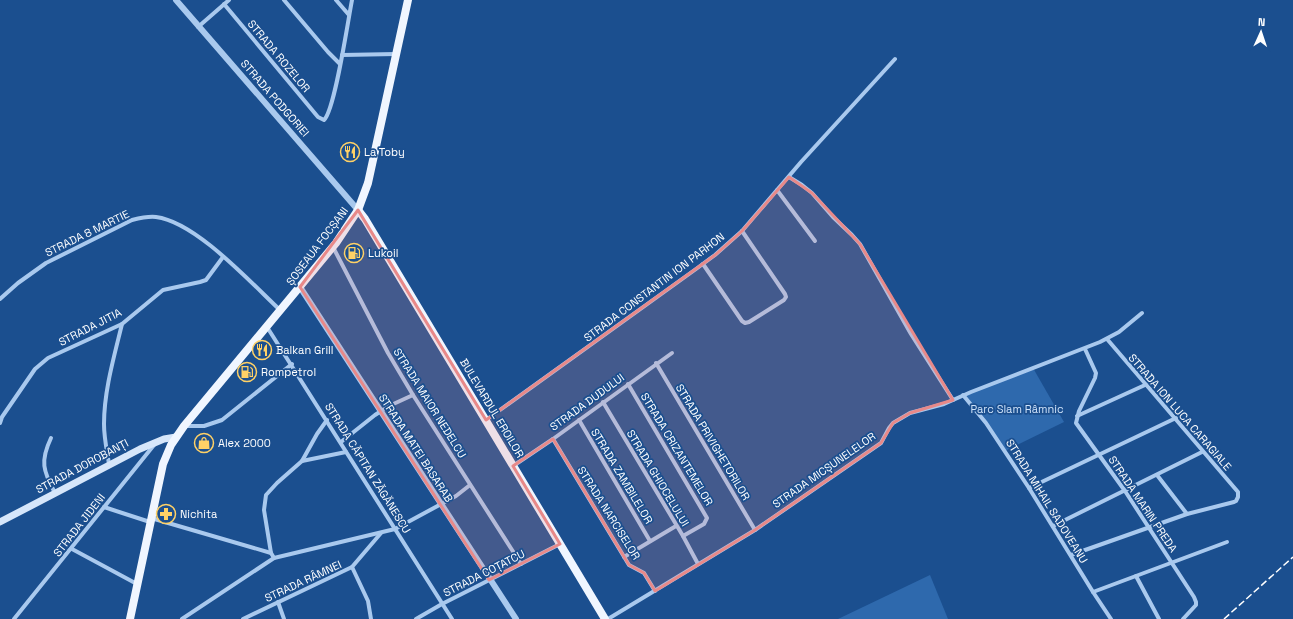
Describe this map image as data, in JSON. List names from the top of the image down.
{
  "streets": {
    "main road": ["ȘOSEAUA FOCȘANI", "BULEVARDUL EROILOR", "STRADA DOROBANȚI"],
    "street": [
      "STRADA ROZELOR",
      "STRADA PODGORIEI",
      "STRADA 8 MARTIE",
      "STRADA CONSTANTIN ION PARHON",
      "STRADA JITIA",
      "STRADA DUDULUI",
      "STRADA MAIOR NEDELCU",
      "STRADA ION LUCA CARAGIALE",
      "STRADA PRIVIGHETORILOR",
      "STRADA MATEI BASARAB",
      "STRADA CRIZANTEMELOR",
      "STRADA CĂPITAN ZĂGĂNESCU",
      "STRADA MICȘUNELELOR",
      "STRADA ZAMBILELOR",
      "STRADA GHIOCELULUI",
      "STRADA MIHAIL SADOVEANU",
      "STRADA MARIN PREDA",
      "STRADA NARCISELOR",
      "STRADA JIDENI",
      "STRADA COȚATCU",
      "STRADA RÂMNEI"
    ]
  },
  "crossings": [
    ["STRADA PODGORIEI", "ȘOSEAUA FOCȘANI"],
    ["STRADA PODGORIEI", "BULEVARDUL EROILOR"],
    ["STRADA 8 MARTIE", "ȘOSEAUA FOCȘANI"],
    ["STRADA 8 MARTIE", "STRADA JITIA"],
    ["ȘOSEAUA FOCȘANI", "STRADA MAIOR NEDELCU"],
    ["ȘOSEAUA FOCȘANI", "BULEVARDUL EROILOR"],
    ["ȘOSEAUA FOCȘANI", "STRADA MATEI BASARAB"],
    ["ȘOSEAUA FOCȘANI", "STRADA DOROBANȚI"],
    ["ȘOSEAUA FOCȘANI", "STRADA CĂPITAN ZĂGĂNESCU"],
    ["STRADA CONSTANTIN ION PARHON", "BULEVARDUL EROILOR"],
    ["STRADA DUDULUI", "BULEVARDUL EROILOR"],
    ["STRADA DUDULUI", "STRADA PRIVIGHETORILOR"],
    ["STRADA DUDULUI", "STRADA CRIZANTEMELOR"],
    ["STRADA DUDULUI", "STRADA ZAMBILELOR"],
    ["STRADA DUDULUI", "STRADA GHIOCELULUI"],
    ["STRADA DUDULUI", "STRADA NARCISELOR"],
    ["STRADA MAIOR NEDELCU", "STRADA COȚATCU"],
    ["BULEVARDUL EROILOR", "STRADA MICȘUNELELOR"],
    ["BULEVARDUL EROILOR", "STRADA COȚATCU"],
    ["STRADA ION LUCA CARAGIALE", "STRADA MICȘUNELELOR"],
    ["STRADA PRIVIGHETORILOR", "STRADA MICȘUNELELOR"],
    ["STRADA MATEI BASARAB", "STRADA COȚATCU"],
    ["STRADA CRIZANTEMELOR", "STRADA GHIOCELULUI"],
    ["STRADA DOROBANȚI", "STRADA JIDENI"],
    ["STRADA CĂPITAN ZĂGĂNESCU", "STRADA COȚATCU"],
    ["STRADA MICȘUNELELOR", "STRADA GHIOCELULUI"],
    ["STRADA MICȘUNELELOR", "STRADA MIHAIL SADOVEANU"],
    ["STRADA MICȘUNELELOR", "STRADA NARCISELOR"]
  ],
  "parks": ["Parc Slam Râmnic"],
  "places": {
    "restaurant": ["La Toby", "Balkan Grill"],
    "fuel station": ["Lukoil", "Rompetrol"],
    "shop": ["Alex 2000"],
    "pharmacy": ["Nichita"]
  },
  "north": "top"
}
